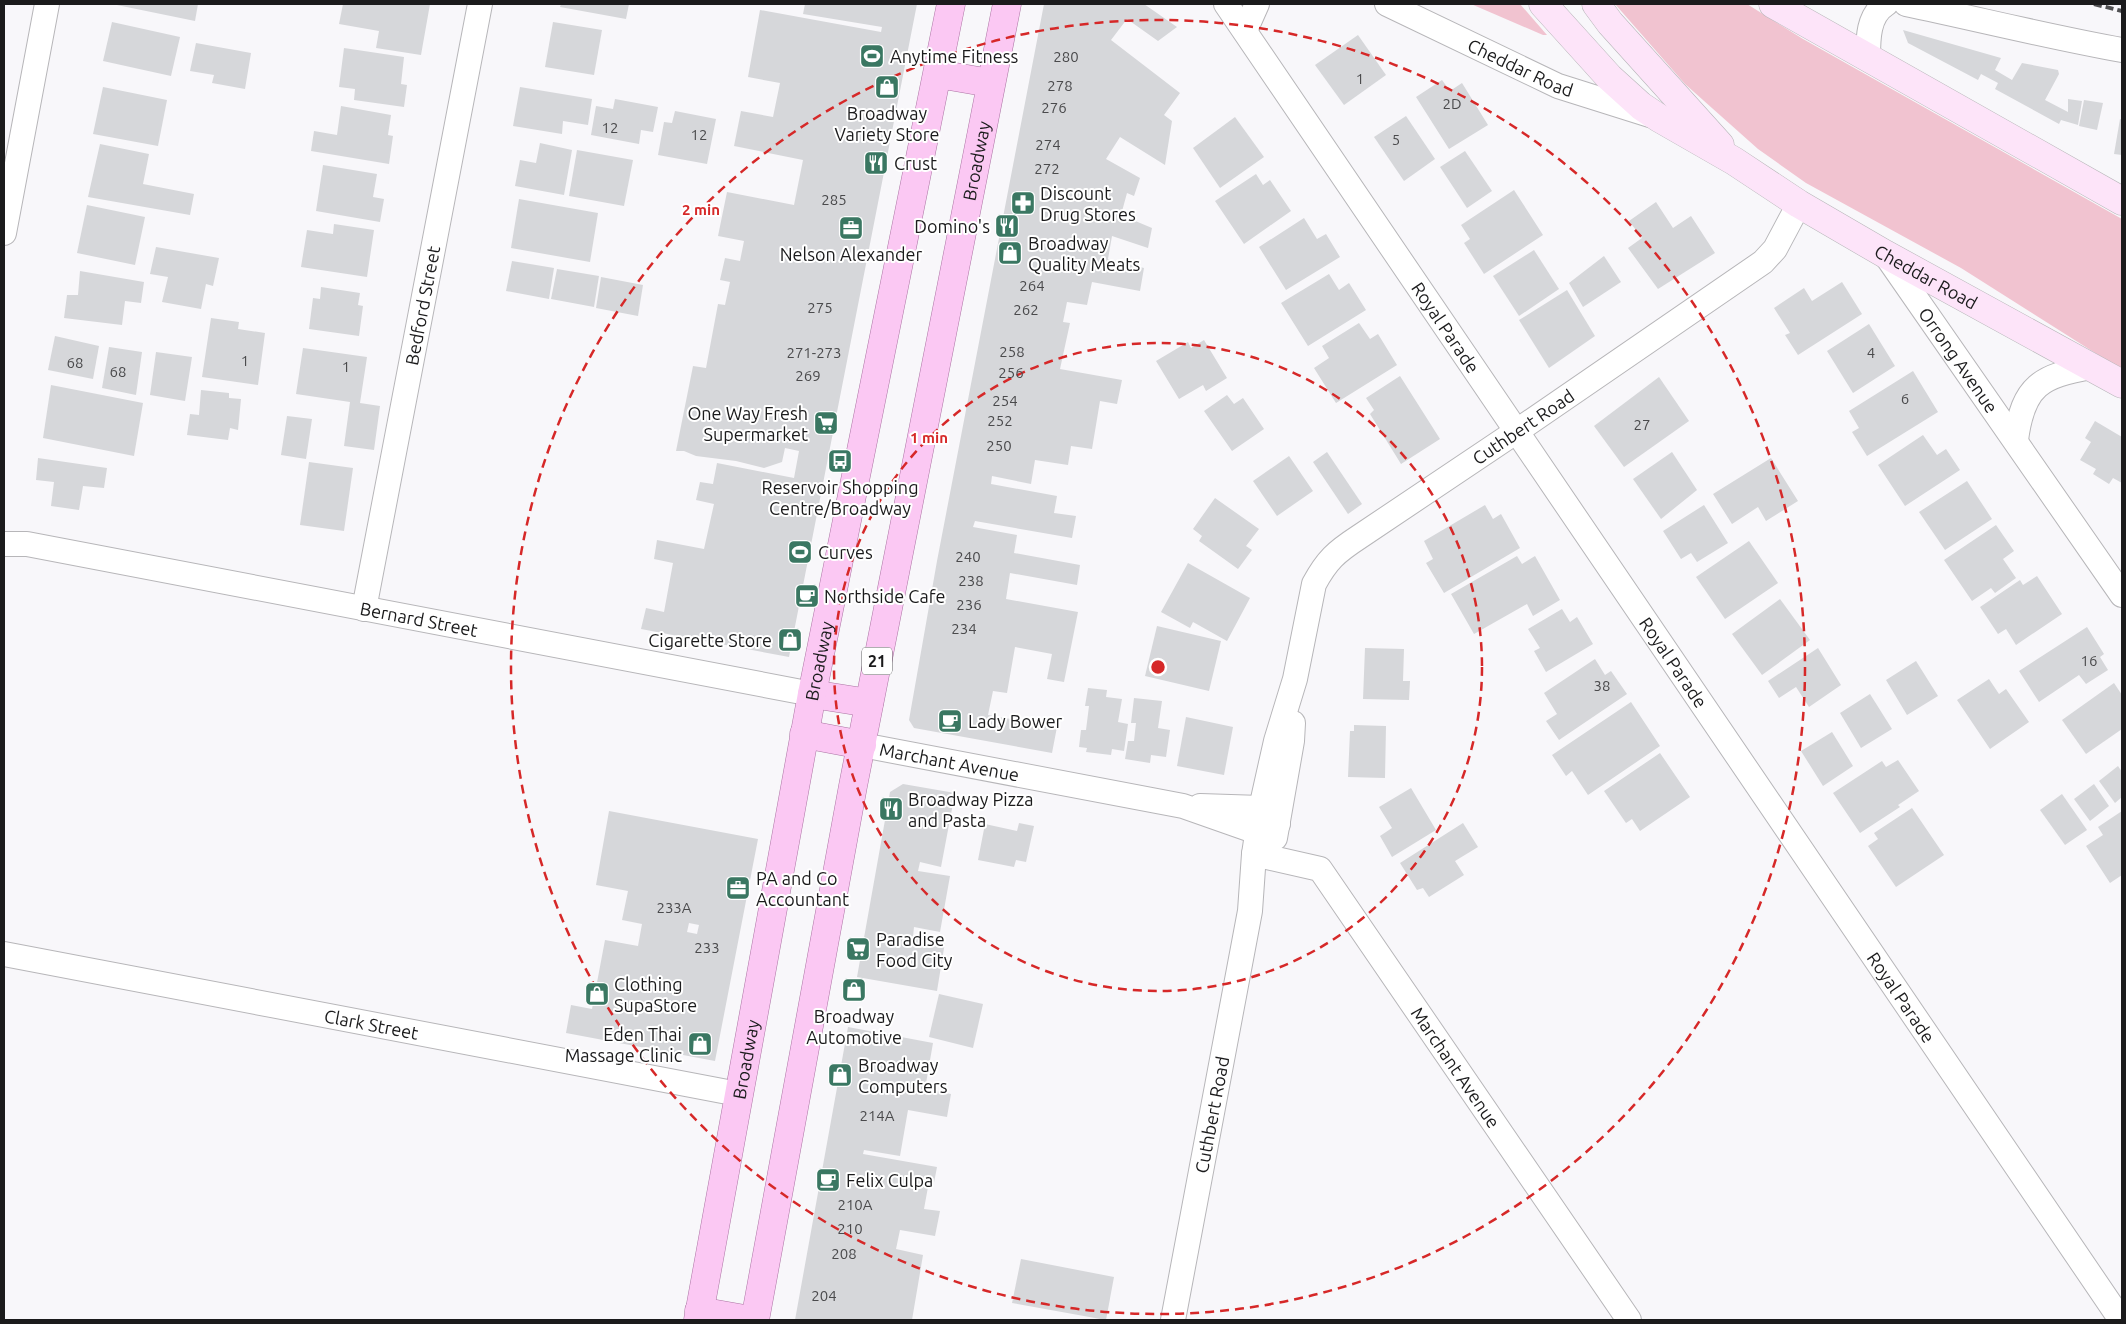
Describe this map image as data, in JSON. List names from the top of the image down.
{
  "streets": {
    "main road": ["Cheddar Road", "Broadway", "21"],
    "street": [
      "Bedford Street",
      "Royal Parade",
      "Orrong Avenue",
      "Cuthbert Road",
      "Bernard Street",
      "Marchant Avenue",
      "Clark Street"
    ]
  },
  "crossings": [
    ["Cheddar Road", "Orrong Avenue"],
    ["Cheddar Road", "Cuthbert Road"],
    ["Broadway", "Bernard Street"],
    ["Broadway", "Marchant Avenue"],
    ["Broadway", "Clark Street"],
    ["Bedford Street", "Bernard Street"],
    ["Royal Parade", "Cuthbert Road"],
    ["Cuthbert Road", "Marchant Avenue"]
  ],
  "places": {
    "sports": ["Anytime Fitness", "Curves"],
    "shop": [
      "Broadway Variety Store",
      "Broadway Quality Meats",
      "Cigarette Store",
      "Broadway Automotive",
      "Clothing SupaStore",
      "Eden Thai Massage Clinic",
      "Broadway Computers"
    ],
    "restaurant": ["Crust", "Domino's", "Broadway Pizza and Pasta"],
    "pharmacy": ["Discount Drug Stores"],
    "office": ["Nelson Alexander", "PA and Co Accountant"],
    "supermarket": ["One Way Fresh Supermarket", "Paradise Food City"],
    "bus stop": ["Reservoir Shopping Centre/Broadway"],
    "cafe": ["Northside Cafe", "Lady Bower", "Felix Culpa"]
  },
  "house_numbers": [
    "280",
    "1",
    "278",
    "2D",
    "276",
    "12",
    "12",
    "5",
    "274",
    "272",
    "285",
    "264",
    "275",
    "262",
    "258",
    "271-273",
    "4",
    "1",
    "68",
    "1",
    "68",
    "256",
    "269",
    "6",
    "254",
    "252",
    "27",
    "250",
    "240",
    "238",
    "236",
    "234",
    "16",
    "38",
    "233A",
    "233",
    "214A",
    "210A",
    "210",
    "208",
    "204"
  ],
  "rings": ["2 min", "1 min"]
}
